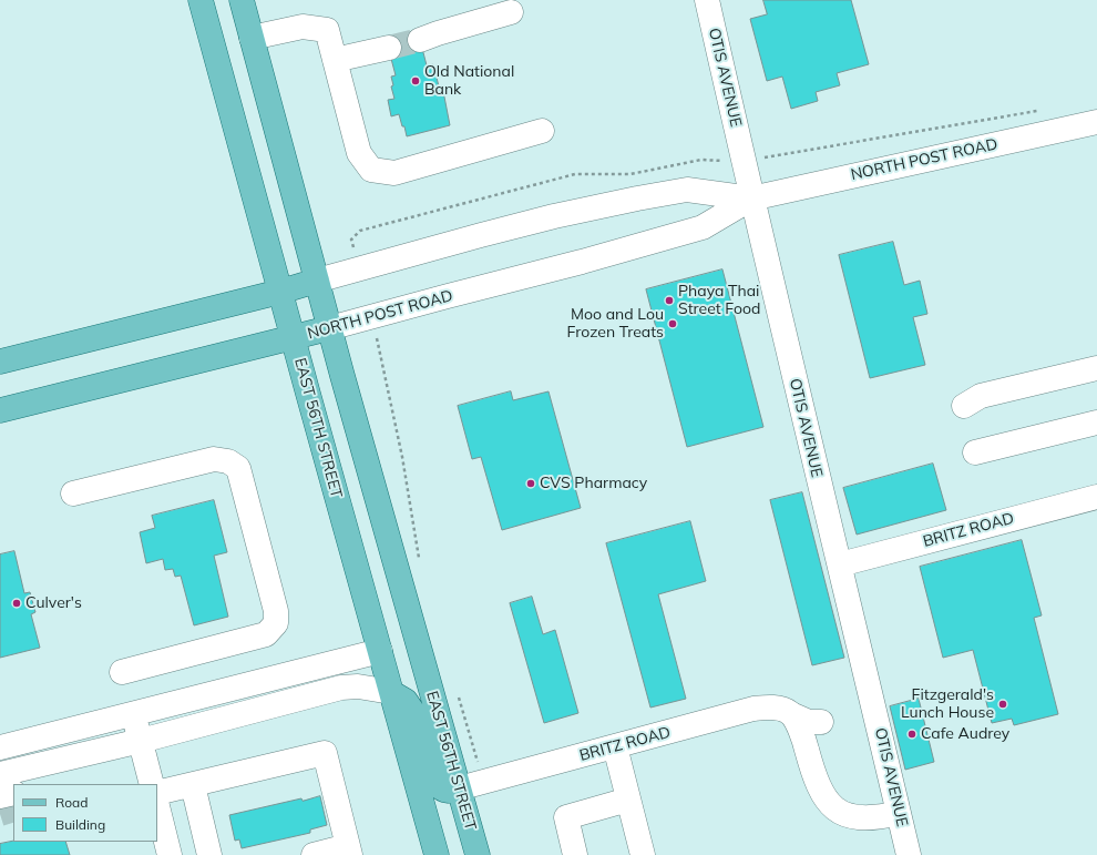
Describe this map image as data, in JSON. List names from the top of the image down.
{
  "streets": {
    "main road": ["NORTH POST ROAD", "EAST 56TH STREET"],
    "street": ["OTIS AVENUE", "BRITZ ROAD"]
  },
  "crossings": [
    ["OTIS AVENUE", "NORTH POST ROAD"],
    ["OTIS AVENUE", "BRITZ ROAD"],
    ["NORTH POST ROAD", "EAST 56TH STREET"],
    ["EAST 56TH STREET", "BRITZ ROAD"]
  ],
  "places": [
    "Old National Bank",
    "Phaya Thai Street Food",
    "Moo and Lou Frozen Treats",
    "CVS Pharmacy",
    "Culver's",
    "Fitzgerald's Lunch House",
    "Cafe Audrey"
  ],
  "legend": ["Road", "Building"]
}
